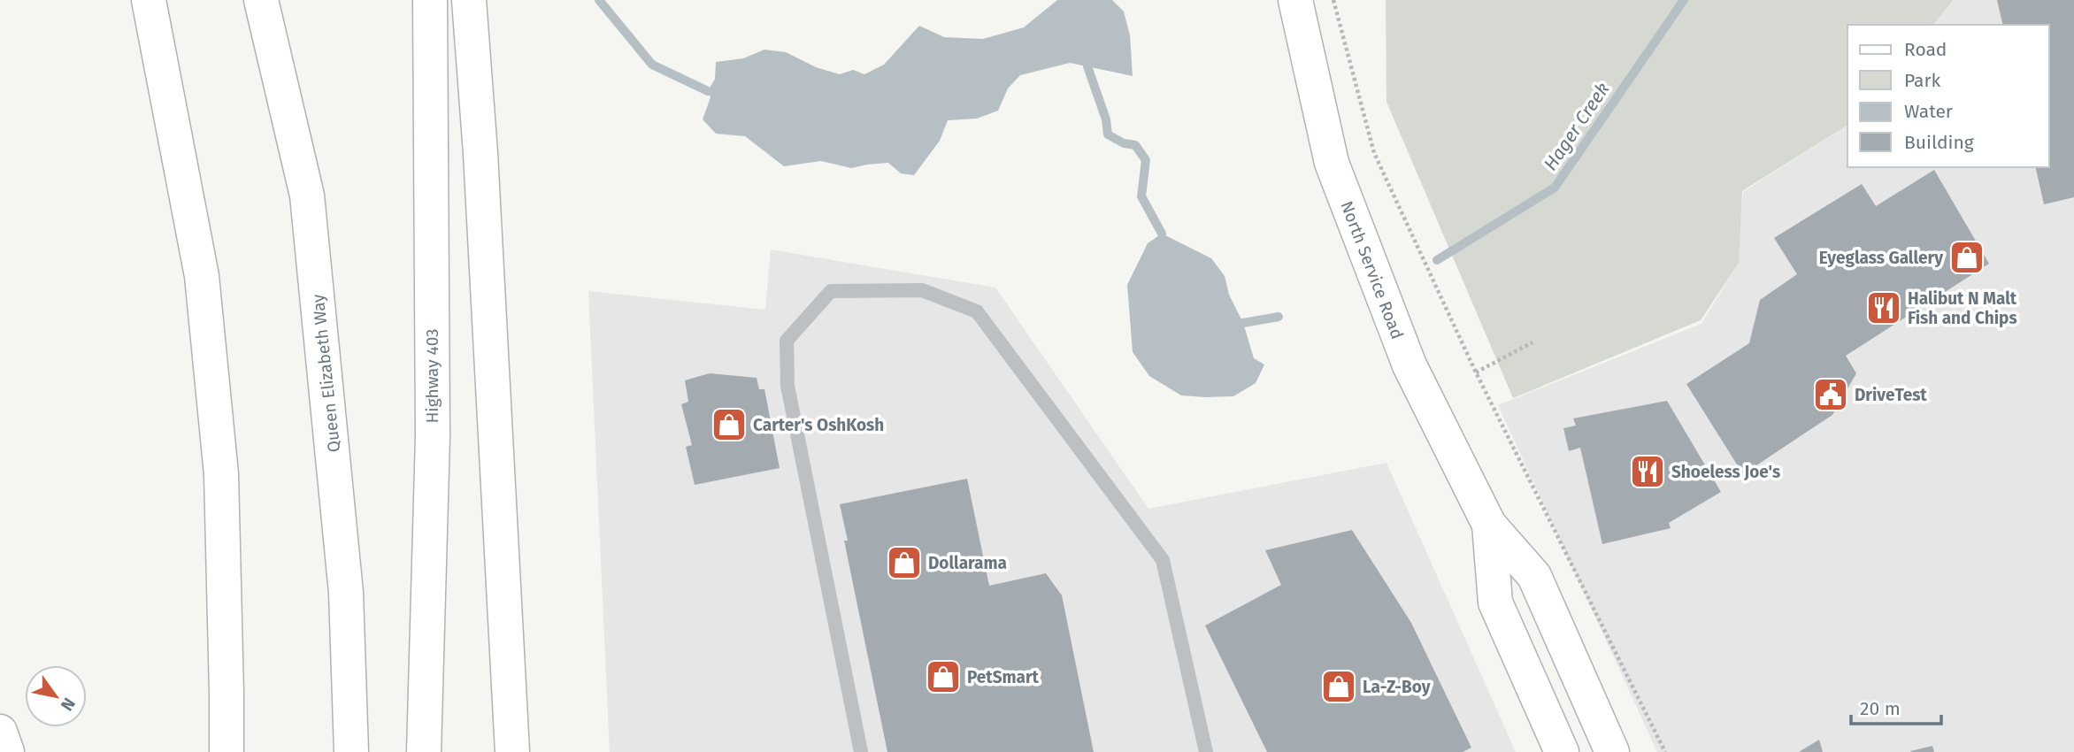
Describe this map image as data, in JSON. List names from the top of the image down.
{
  "streets": {
    "main road": ["North Service Road", "Queen Elizabeth Way", "Highway 403"]
  },
  "water": ["Hager Creek"],
  "places": {
    "shop": [
      "Eyeglass Gallery",
      "Carter's OshKosh",
      "Dollarama",
      "PetSmart",
      "La-Z-Boy"
    ],
    "restaurant": ["Halibut N Malt Fish and Chips", "Shoeless Joe's"],
    "public building": ["DriveTest"]
  },
  "legend": [
    "Road",
    "Park",
    "Water",
    "Building"
  ],
  "scale_bar": "20 m",
  "north": "bottom right"
}
